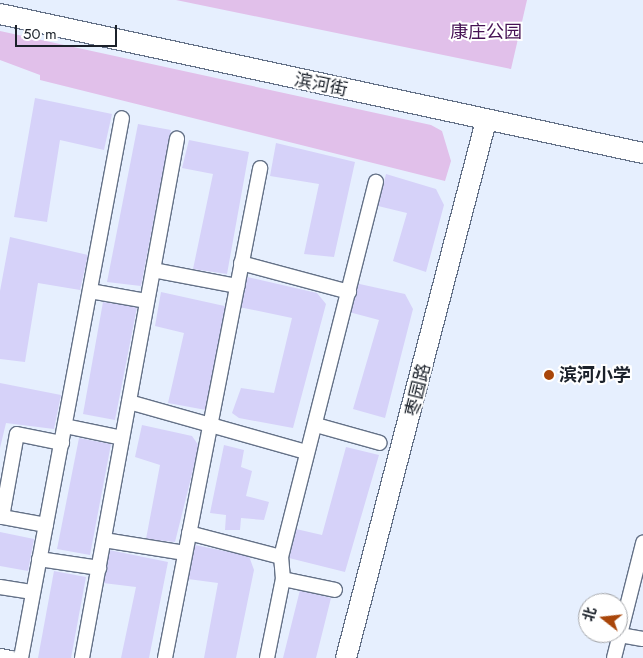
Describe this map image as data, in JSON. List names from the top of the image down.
{
  "streets": {
    "street": ["滨河街", "枣园路"]
  },
  "crossings": [
    ["滨河街", "枣园路"]
  ],
  "parks": ["康庄公园"],
  "places": ["滨河小学"],
  "scale_bar": "50 m",
  "north": "left"
}
